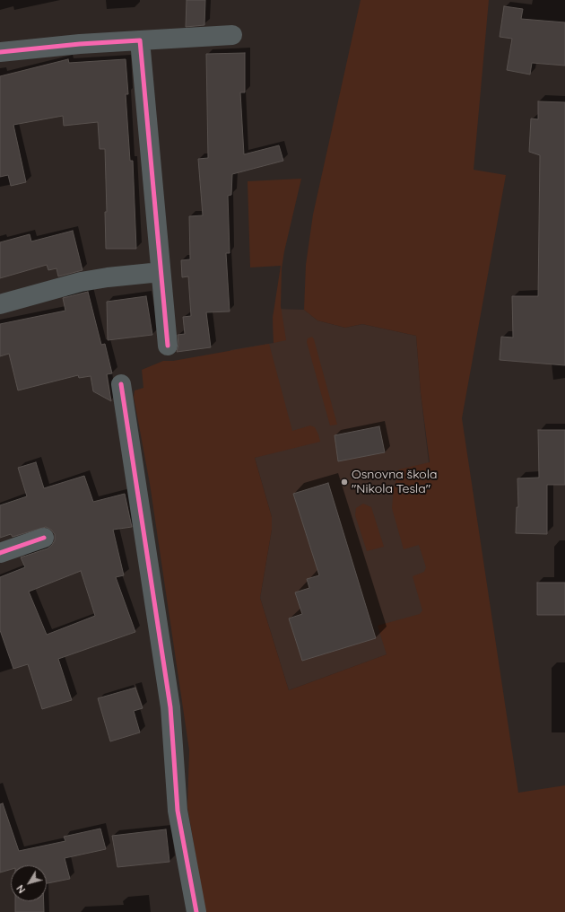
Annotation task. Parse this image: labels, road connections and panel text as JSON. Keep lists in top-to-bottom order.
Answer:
{
  "places": ["Osnovna škola \"Nikola Tesla\""],
  "north": "bottom left"
}
